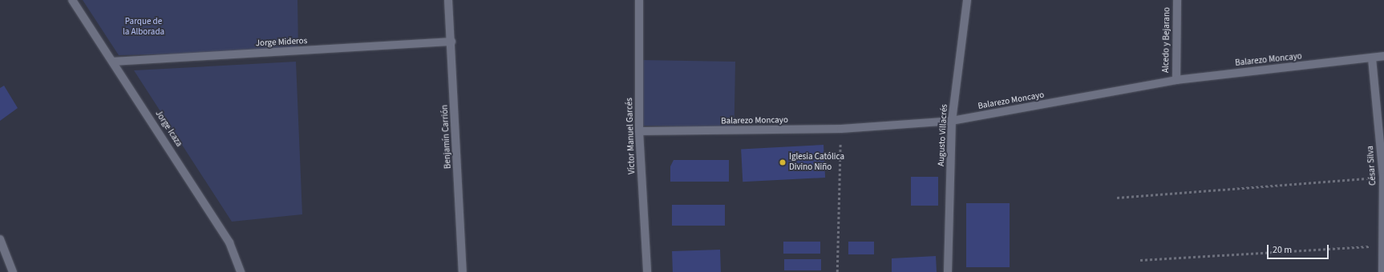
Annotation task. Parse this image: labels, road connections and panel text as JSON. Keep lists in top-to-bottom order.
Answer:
{
  "streets": {
    "street": [
      "Alcedo y Bejarano",
      "Jorge Mideros",
      "Balarezo Moncayo",
      "Jorge Icaza",
      "Augusto Villacrés",
      "Víctor Manuel Garcés",
      "Benjamín Carrión",
      "César Silva"
    ]
  },
  "crossings": [
    ["Alcedo y Bejarano", "Balarezo Moncayo"],
    ["Jorge Mideros", "Jorge Icaza"],
    ["Jorge Mideros", "Benjamín Carrión"],
    ["Balarezo Moncayo", "Augusto Villacrés"],
    ["Balarezo Moncayo", "Víctor Manuel Garcés"],
    ["Balarezo Moncayo", "César Silva"]
  ],
  "parks": ["Parque de la Alborada"],
  "places": ["Iglesia Católica Divino Niño"],
  "scale_bar": "20 m"
}
